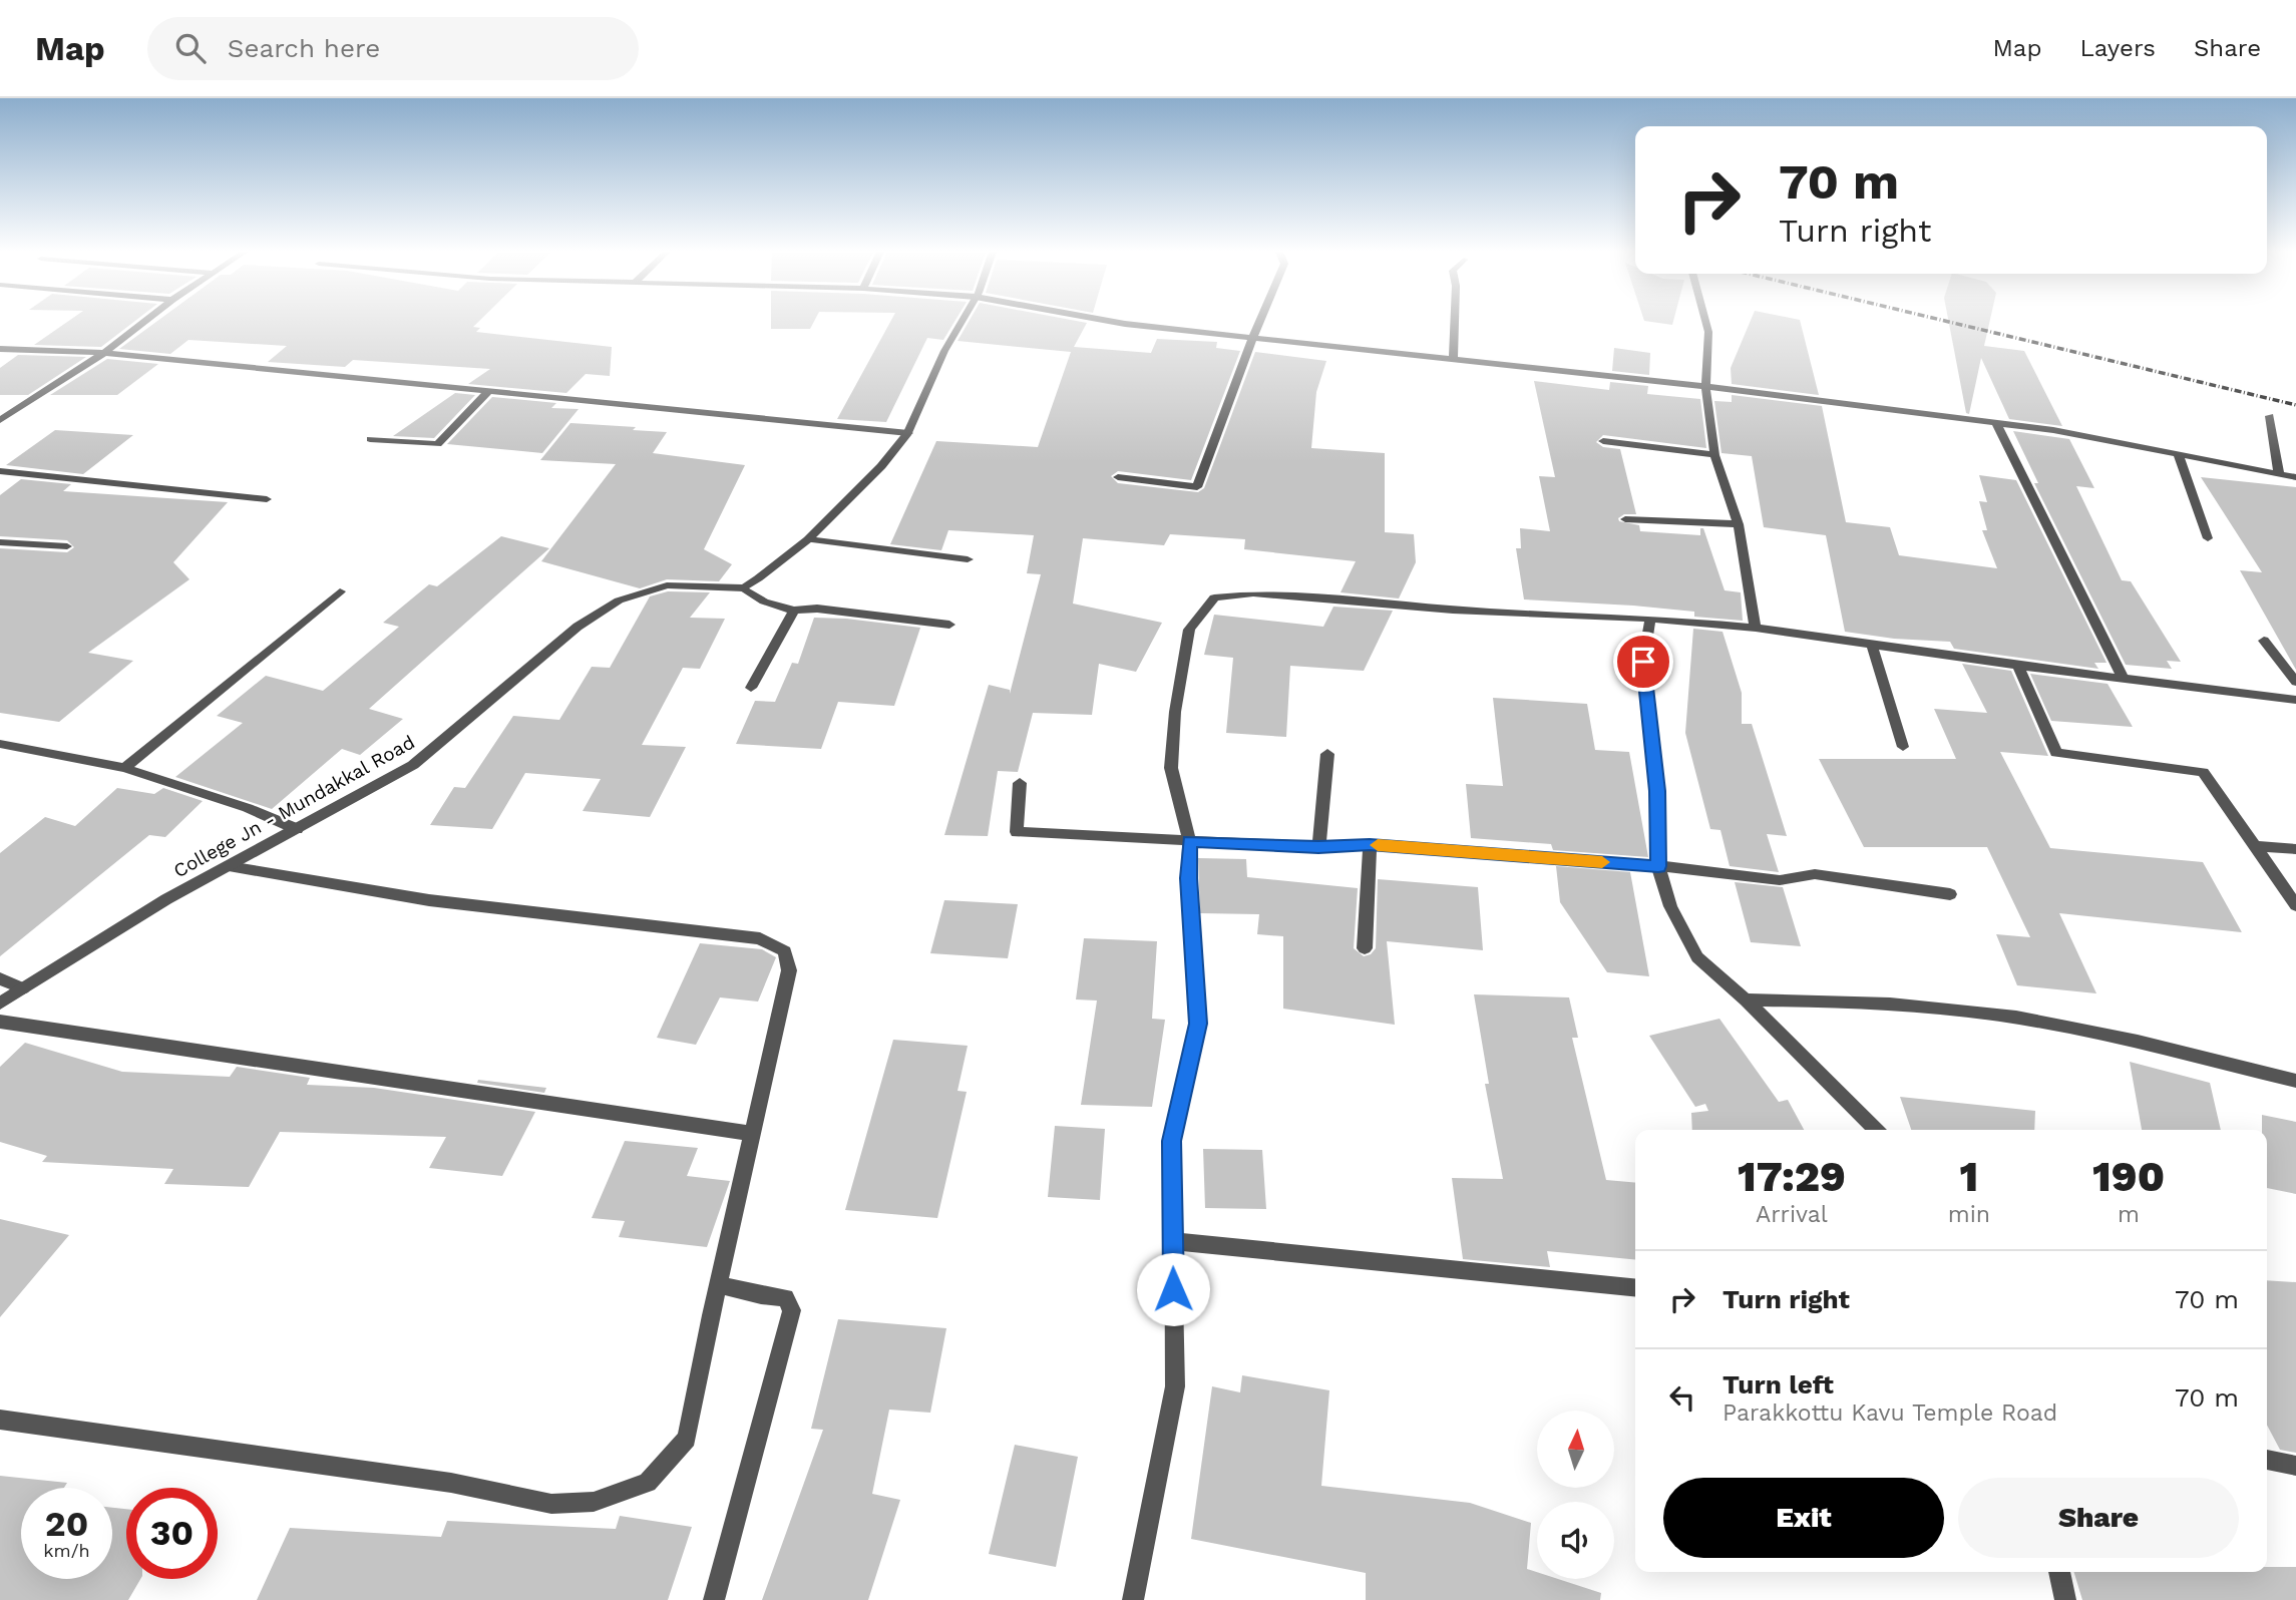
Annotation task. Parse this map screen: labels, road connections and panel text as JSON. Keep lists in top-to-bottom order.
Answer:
{
  "streets": {
    "street": ["College Jn - Mundakkal Road"]
  },
  "north": "top",
  "page": {
    "header": "Map",
    "search": "Search here",
    "nav": ["Map", "Layers", "Share"],
    "turn": ["70 m", "Turn right"],
    "eta": [
      "17:29",
      "Arrival",
      "1",
      "min",
      "190",
      "m"
    ],
    "list": [
      {
        "name": "Turn right",
        "value": "70 m"
      },
      {
        "name": "Turn left",
        "note": "Parakkottu Kavu Temple Road",
        "value": "70 m"
      }
    ],
    "buttons": ["Exit", "Share"],
    "speed": "20 km/h",
    "limit": "30"
  }
}
